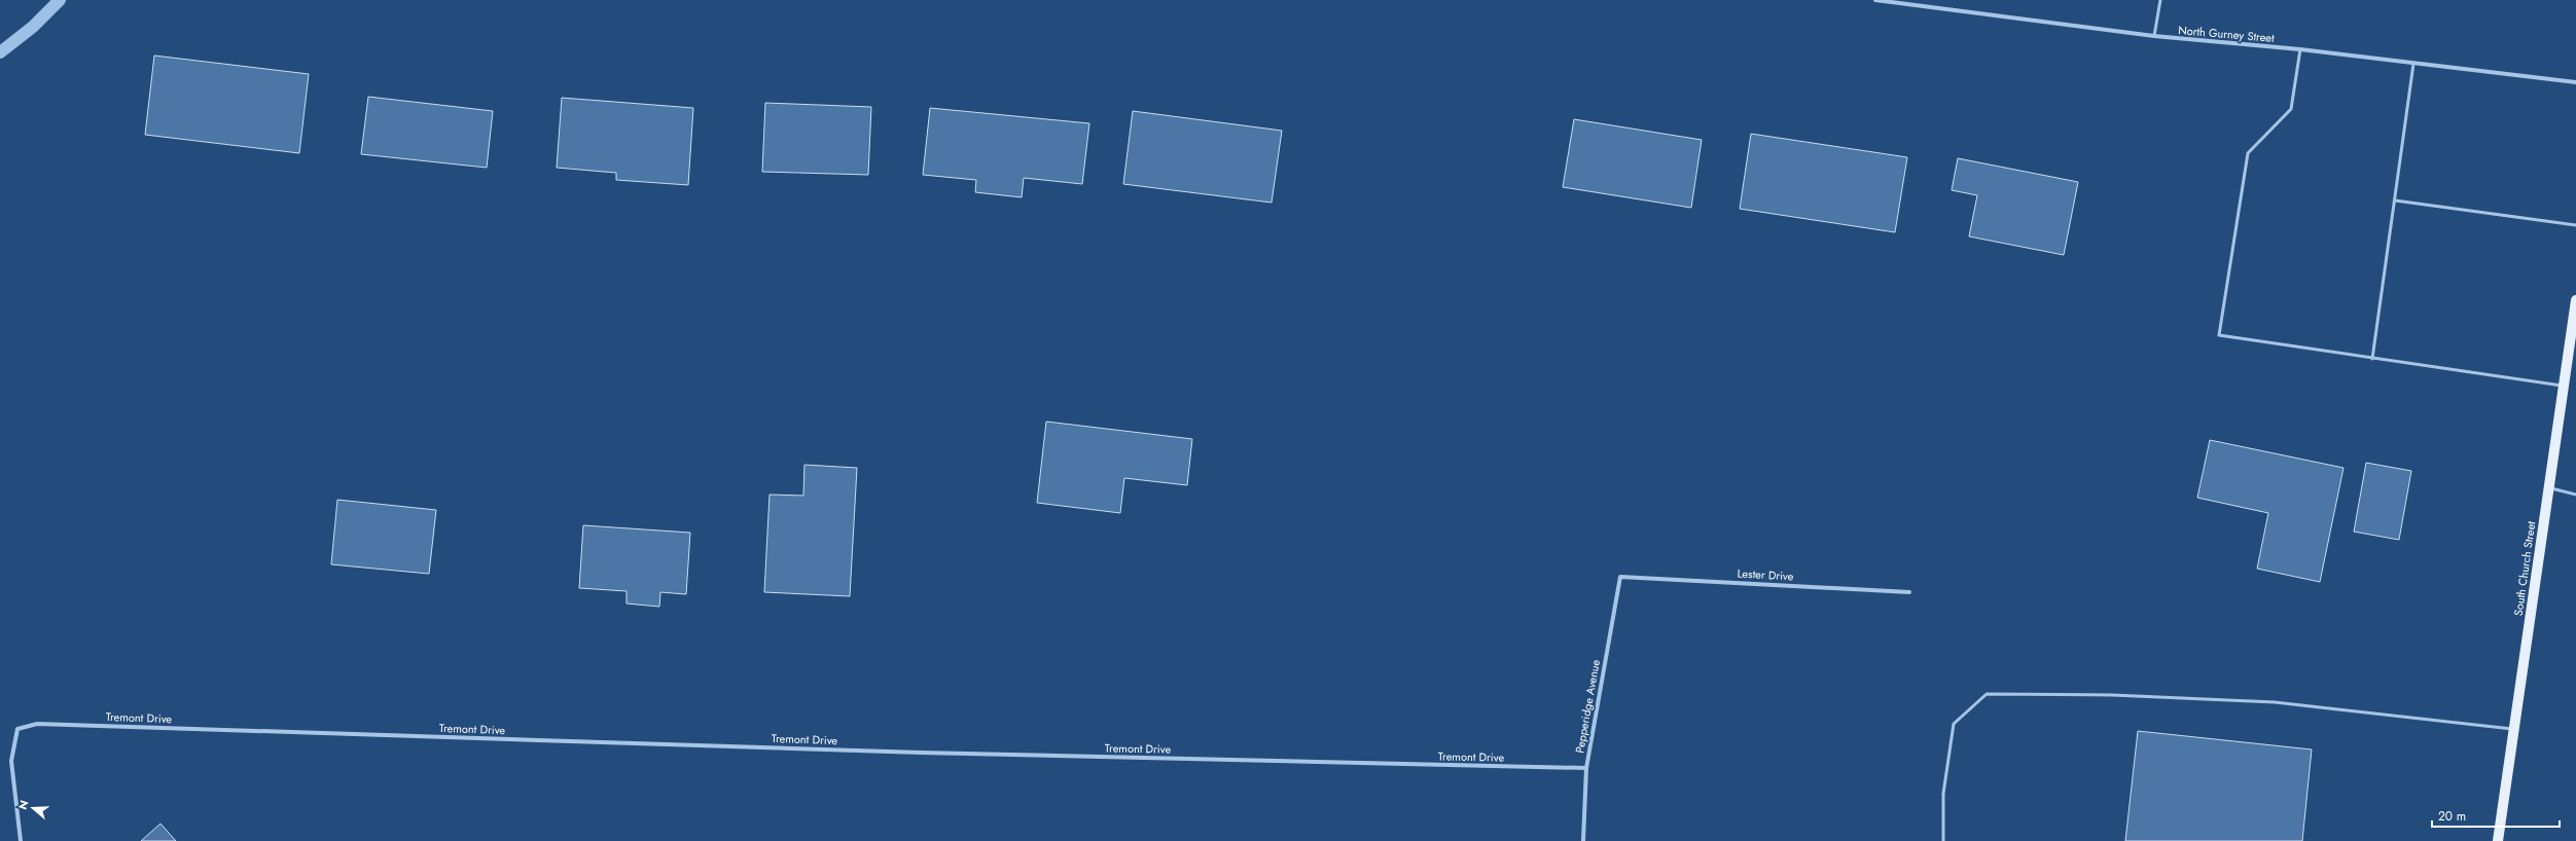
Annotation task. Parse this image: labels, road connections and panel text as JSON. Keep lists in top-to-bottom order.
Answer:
{
  "streets": {
    "main road": ["South Church Street"],
    "street": [
      "North Gurney Street",
      "Lester Drive",
      "Pepperidge Avenue",
      "Tremont Drive"
    ]
  },
  "crossings": [
    ["Lester Drive", "Pepperidge Avenue"],
    ["Pepperidge Avenue", "Tremont Drive"]
  ],
  "scale_bar": "20 m",
  "north": "left"
}
